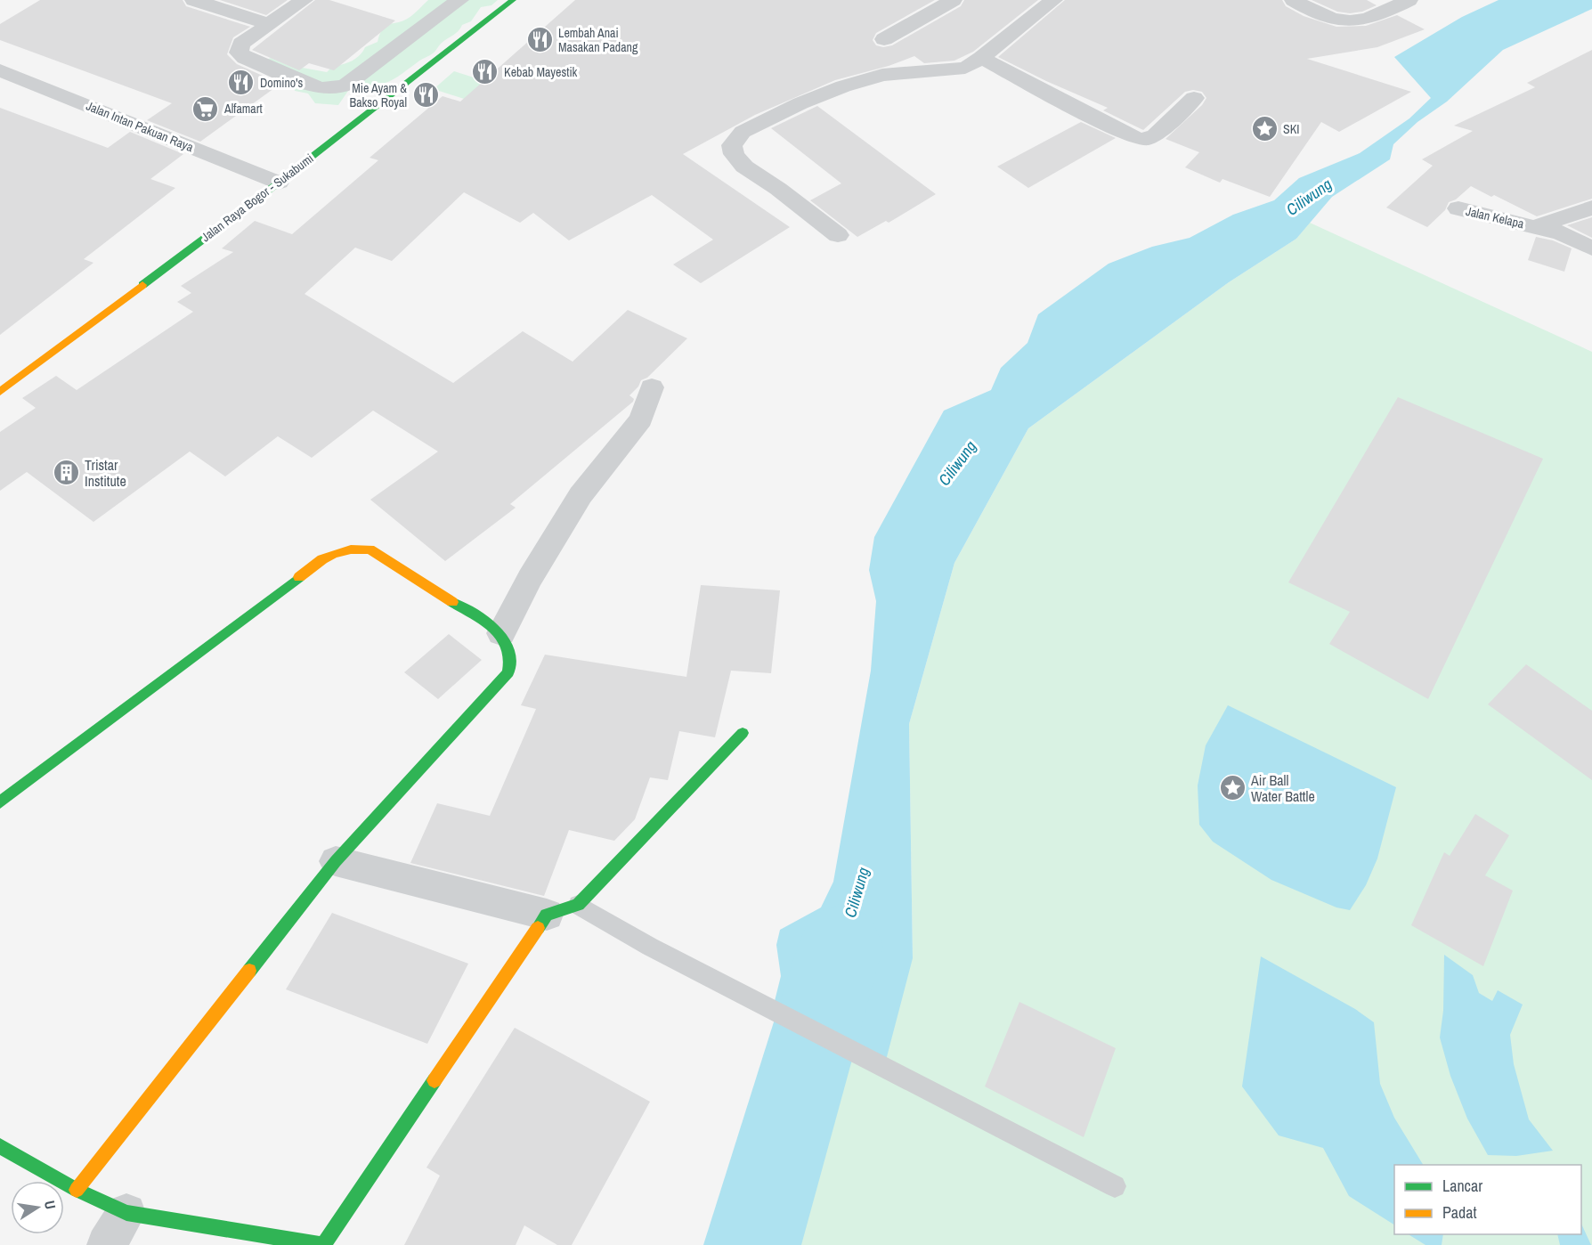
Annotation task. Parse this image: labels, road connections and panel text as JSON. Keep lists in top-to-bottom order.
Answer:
{
  "streets": {
    "main road": ["Jalan Raya Bogor - Sukabumi"],
    "street": ["Jalan Intan Pakuan Raya", "Jalan Kelapa"]
  },
  "crossings": [
    ["Jalan Intan Pakuan Raya", "Jalan Raya Bogor - Sukabumi"]
  ],
  "water": ["Ciliwung"],
  "places": {
    "restaurant": [
      "Lembah Anai Masakan Padang",
      "Kebab Mayestik",
      "Domino's",
      "Mie Ayam & Bakso Royal"
    ],
    "supermarket": ["Alfamart"],
    "place": ["SKI", "Air Ball Water Battle"],
    "building": ["Tristar Institute"]
  },
  "legend": ["Lancar", "Padat"],
  "north": "right"
}
